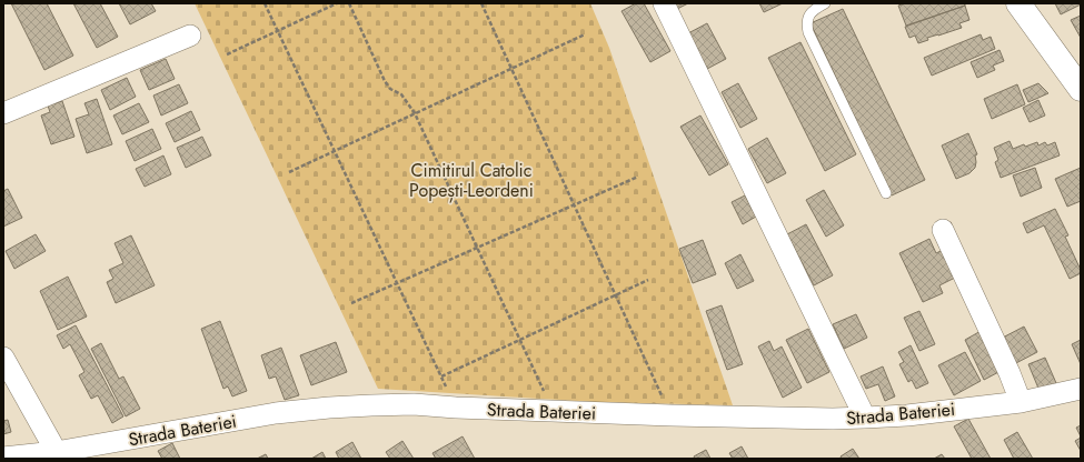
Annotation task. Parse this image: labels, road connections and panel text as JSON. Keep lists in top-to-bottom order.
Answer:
{
  "streets": {
    "street": ["Strada Bateriei"]
  },
  "parks": ["Cimitirul Catolic Popești-Leordeni"]
}
